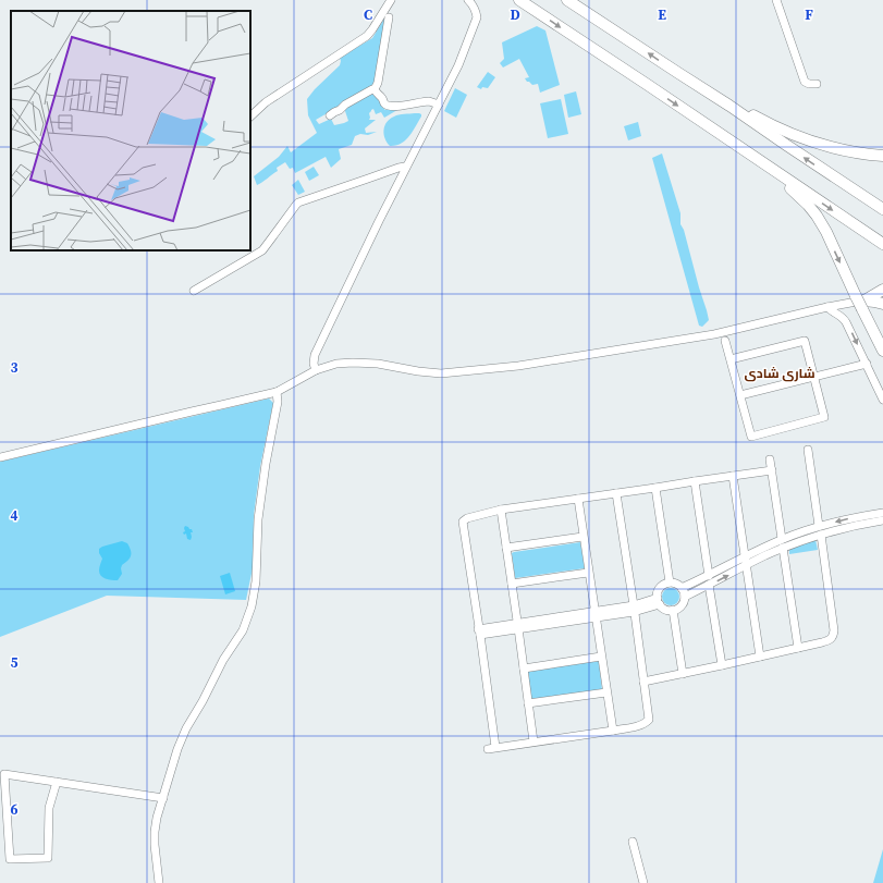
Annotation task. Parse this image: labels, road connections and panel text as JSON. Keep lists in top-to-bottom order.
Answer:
{
  "districts": ["شاری شادی"],
  "grid": {
    "columns": [
      "C",
      "D",
      "E",
      "F"
    ],
    "rows": [
      "3",
      "4",
      "5",
      "6"
    ]
  }
}
